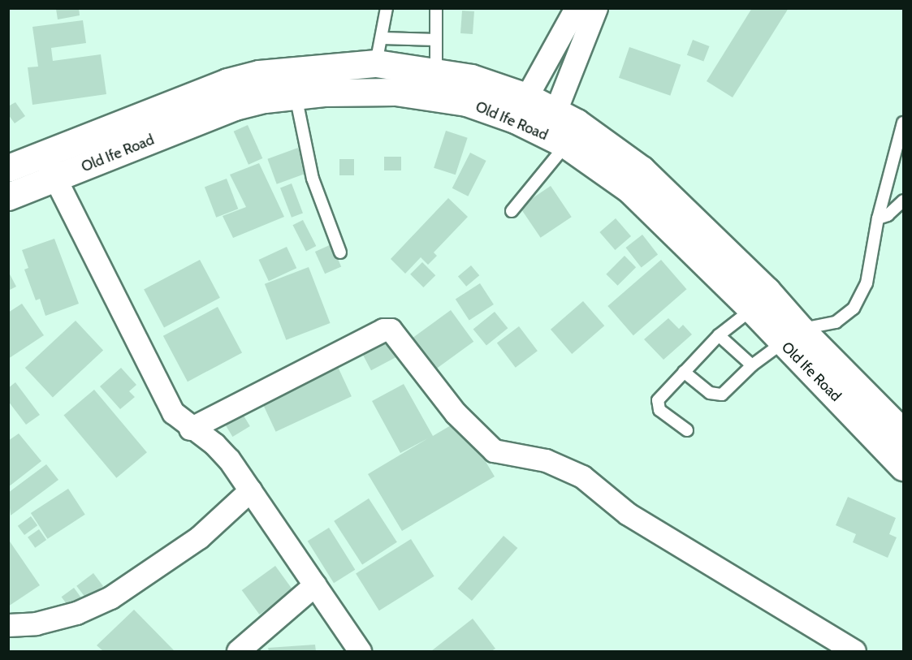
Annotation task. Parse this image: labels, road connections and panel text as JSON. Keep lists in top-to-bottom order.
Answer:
{
  "streets": {
    "main road": ["Old Ife Road"]
  }
}
